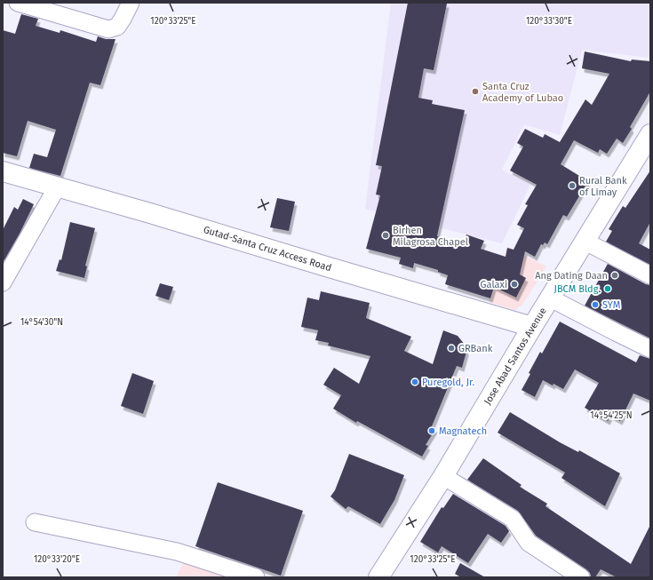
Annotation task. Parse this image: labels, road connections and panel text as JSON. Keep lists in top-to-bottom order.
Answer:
{
  "streets": {
    "main road": ["Gutad-Santa Cruz Access Road", "Jose Abad Santos Avenue"]
  },
  "crossings": [
    ["Gutad-Santa Cruz Access Road", "Jose Abad Santos Avenue"]
  ],
  "places": [
    "Santa Cruz Academy of Lubao",
    "Rural Bank of Limay",
    "Birhen Milagrosa Chapel",
    "Ang Dating Daan",
    "Galaxi",
    "JBCM Bldg.",
    "SYM",
    "GRBank",
    "Puregold, Jr.",
    "Magnatech"
  ],
  "coordinates": [
    "120°33'25\"E",
    "120°33'30\"E",
    "14°54'30\"N",
    "14°54'25\"N",
    "120°33'20\"E"
  ]
}
